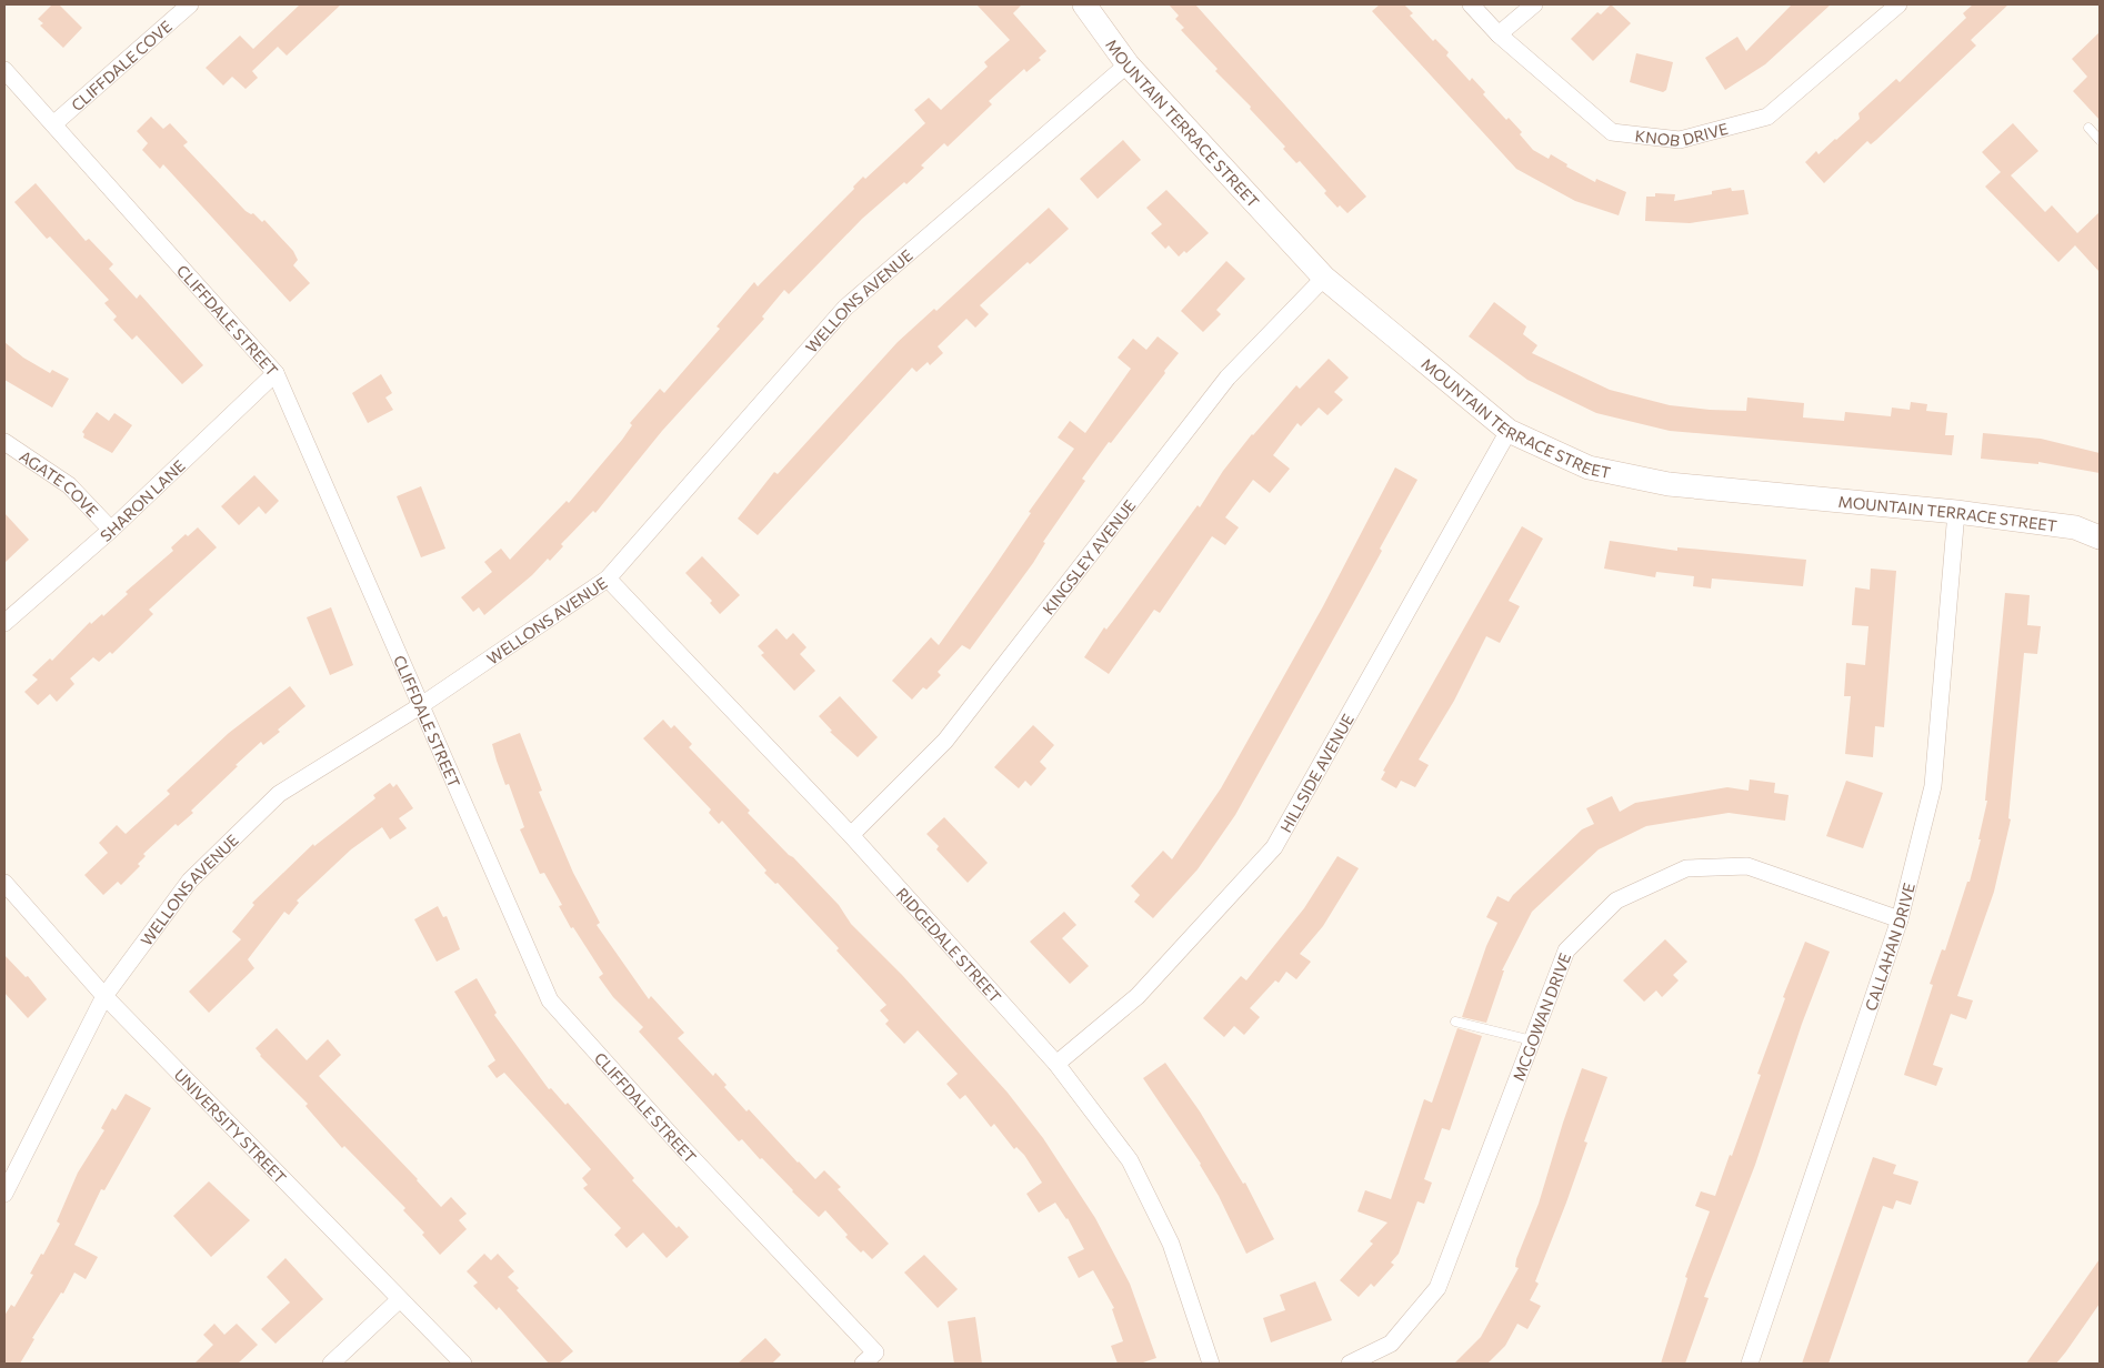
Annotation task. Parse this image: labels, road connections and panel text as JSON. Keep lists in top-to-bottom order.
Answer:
{
  "streets": {
    "street": [
      "CLIFFDALE COVE",
      "MOUNTAIN TERRACE STREET",
      "KNOB DRIVE",
      "WELLONS AVENUE",
      "CLIFFDALE STREET",
      "AGATE COVE",
      "SHARON LANE",
      "KINGSLEY AVENUE",
      "HILLSIDE AVENUE",
      "RIDGEDALE STREET",
      "CALLAHAN DRIVE",
      "MCGOWAN DRIVE",
      "UNIVERSITY STREET"
    ]
  },
  "crossings": [
    ["CLIFFDALE COVE", "CLIFFDALE STREET"],
    ["MOUNTAIN TERRACE STREET", "WELLONS AVENUE"],
    ["MOUNTAIN TERRACE STREET", "KINGSLEY AVENUE"],
    ["MOUNTAIN TERRACE STREET", "HILLSIDE AVENUE"],
    ["MOUNTAIN TERRACE STREET", "CALLAHAN DRIVE"],
    ["WELLONS AVENUE", "CLIFFDALE STREET"],
    ["WELLONS AVENUE", "RIDGEDALE STREET"],
    ["WELLONS AVENUE", "UNIVERSITY STREET"],
    ["CLIFFDALE STREET", "SHARON LANE"],
    ["AGATE COVE", "SHARON LANE"],
    ["KINGSLEY AVENUE", "RIDGEDALE STREET"],
    ["HILLSIDE AVENUE", "RIDGEDALE STREET"],
    ["CALLAHAN DRIVE", "MCGOWAN DRIVE"]
  ]
}
